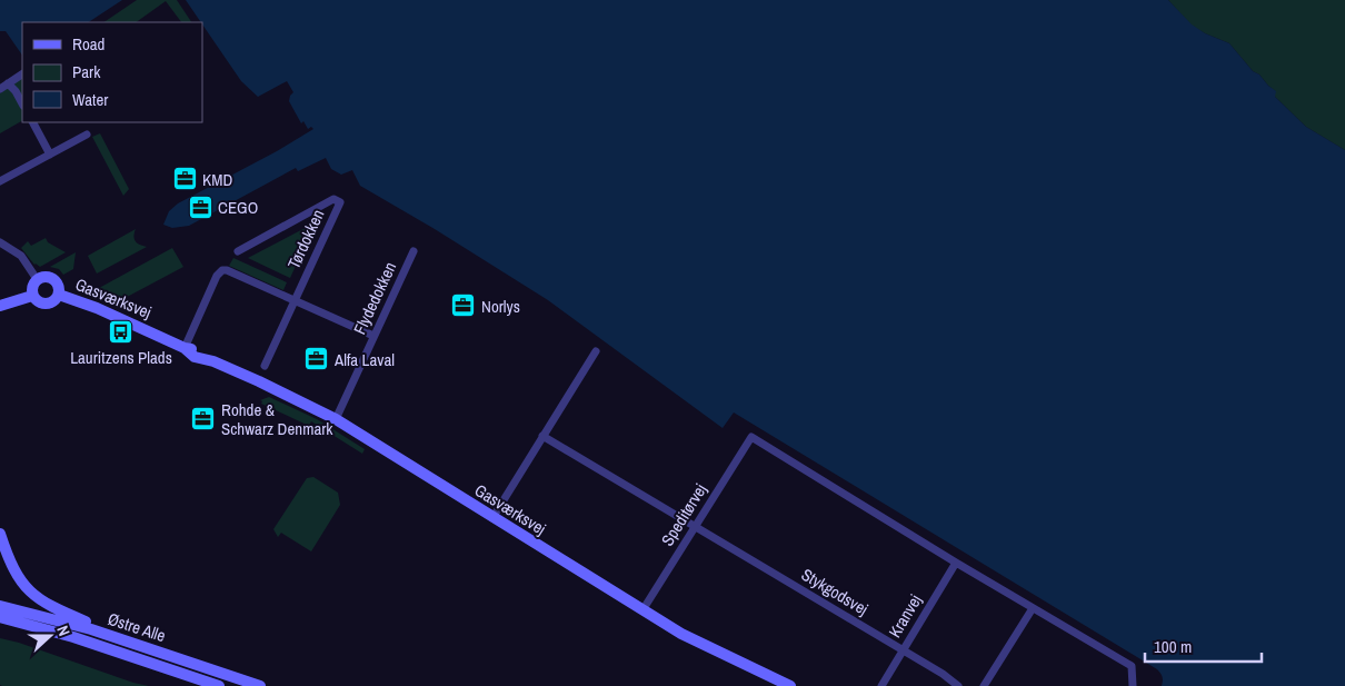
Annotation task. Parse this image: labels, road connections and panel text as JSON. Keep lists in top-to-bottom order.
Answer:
{
  "streets": {
    "street": [
      "Tørdokken",
      "Gasværksvej",
      "Flydedokken",
      "Speditørvej",
      "Stykgodsvej",
      "Kranvej",
      "Østre Alle"
    ]
  },
  "crossings": [
    ["Gasværksvej", "Flydedokken"],
    ["Gasværksvej", "Speditørvej"],
    ["Speditørvej", "Stykgodsvej"],
    ["Speditørvej", "Kranvej"],
    ["Stykgodsvej", "Kranvej"]
  ],
  "places": {
    "office": [
      "KMD",
      "CEGO",
      "Norlys",
      "Alfa Laval",
      "Rohde & Schwarz Denmark"
    ],
    "bus stop": ["Lauritzens Plads"]
  },
  "legend": ["Road", "Park", "Water"],
  "scale_bar": "100 m",
  "north": "right"
}
